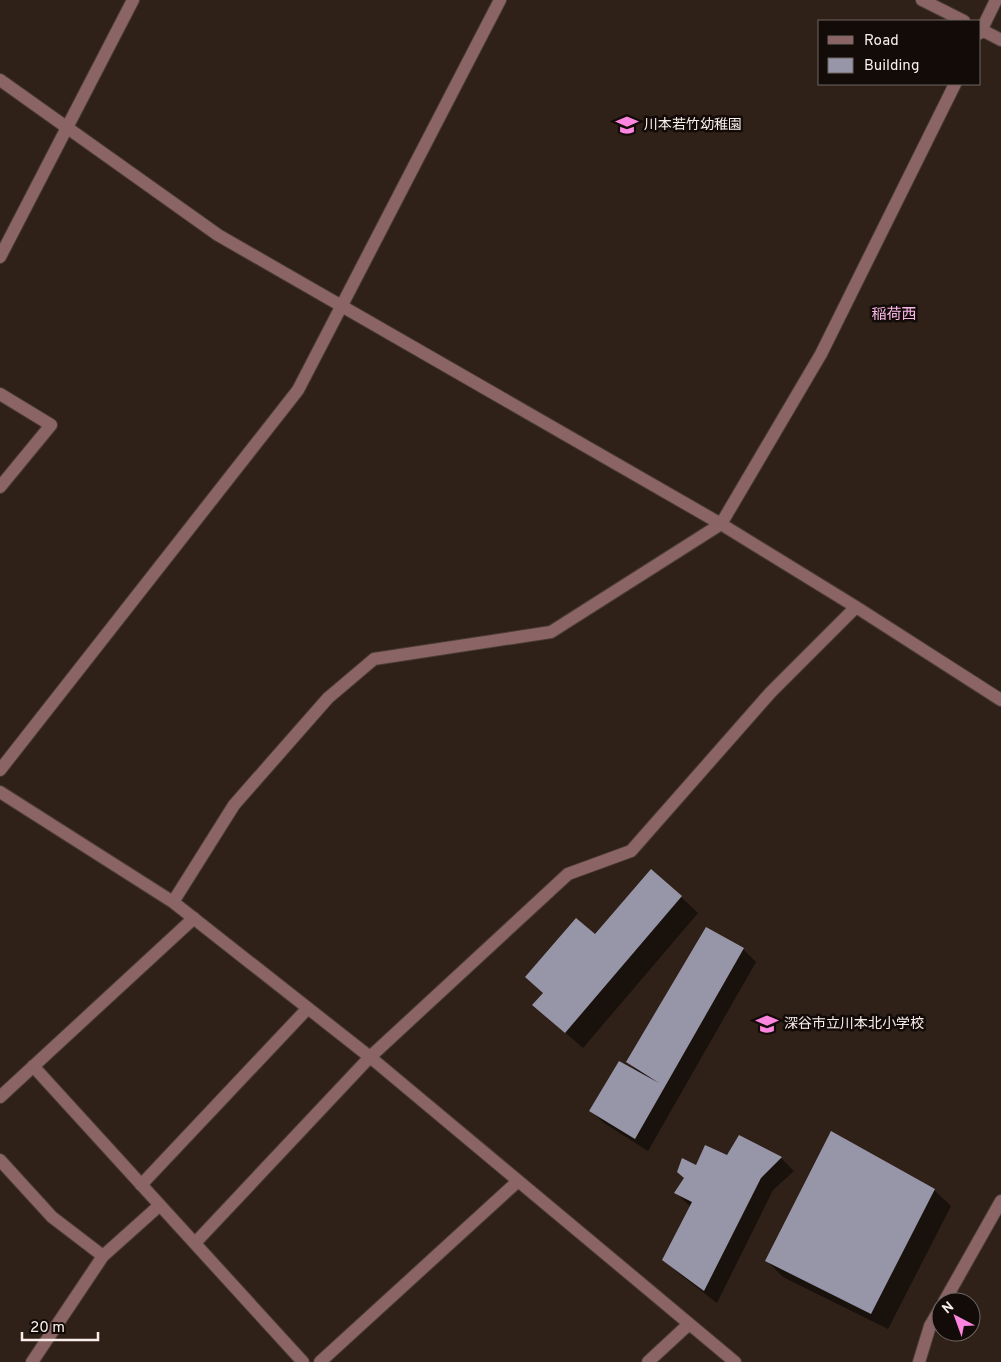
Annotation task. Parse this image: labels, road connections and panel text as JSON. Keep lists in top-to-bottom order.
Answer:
{
  "districts": ["稲荷西"],
  "places": {
    "school or university": ["川本若竹幼稚園", "深谷市立川本北小学校"]
  },
  "legend": ["Road", "Building"],
  "scale_bar": "20 m",
  "north": "top left"
}
